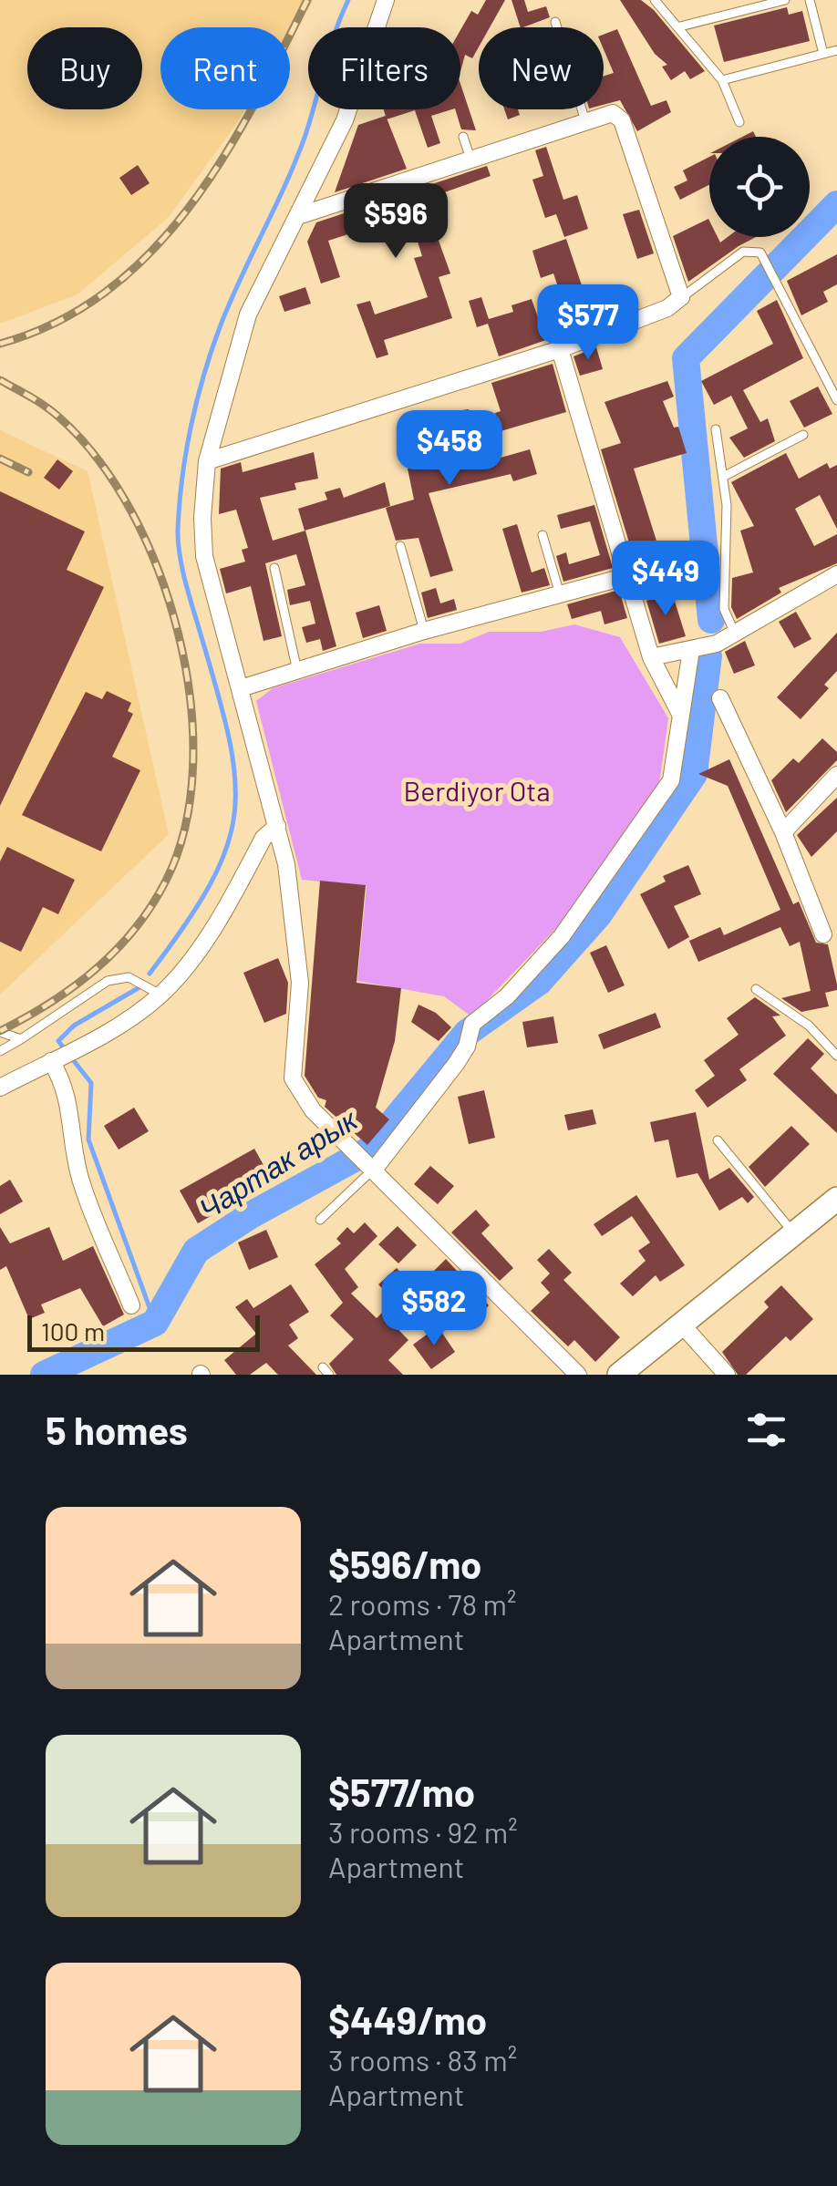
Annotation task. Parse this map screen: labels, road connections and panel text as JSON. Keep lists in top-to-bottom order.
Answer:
{
  "water": ["Чартак арык"],
  "parks": ["Berdiyor Ota"],
  "scale_bar": "100 m",
  "page": {
    "chip": [
      "Buy",
      "Rent",
      "Filters",
      "New"
    ],
    "price": [
      "$596",
      "$577",
      "$458",
      "$449",
      "$582"
    ],
    "scale": "100 m",
    "heading": "5 homes",
    "list": [
      {
        "name": "$596/mo",
        "note": "2 rooms · 78 m² · Apartment"
      },
      {
        "name": "$577/mo",
        "note": "3 rooms · 92 m² · Apartment"
      },
      {
        "name": "$449/mo",
        "note": "3 rooms · 83 m² · Apartment"
      }
    ]
  }
}
